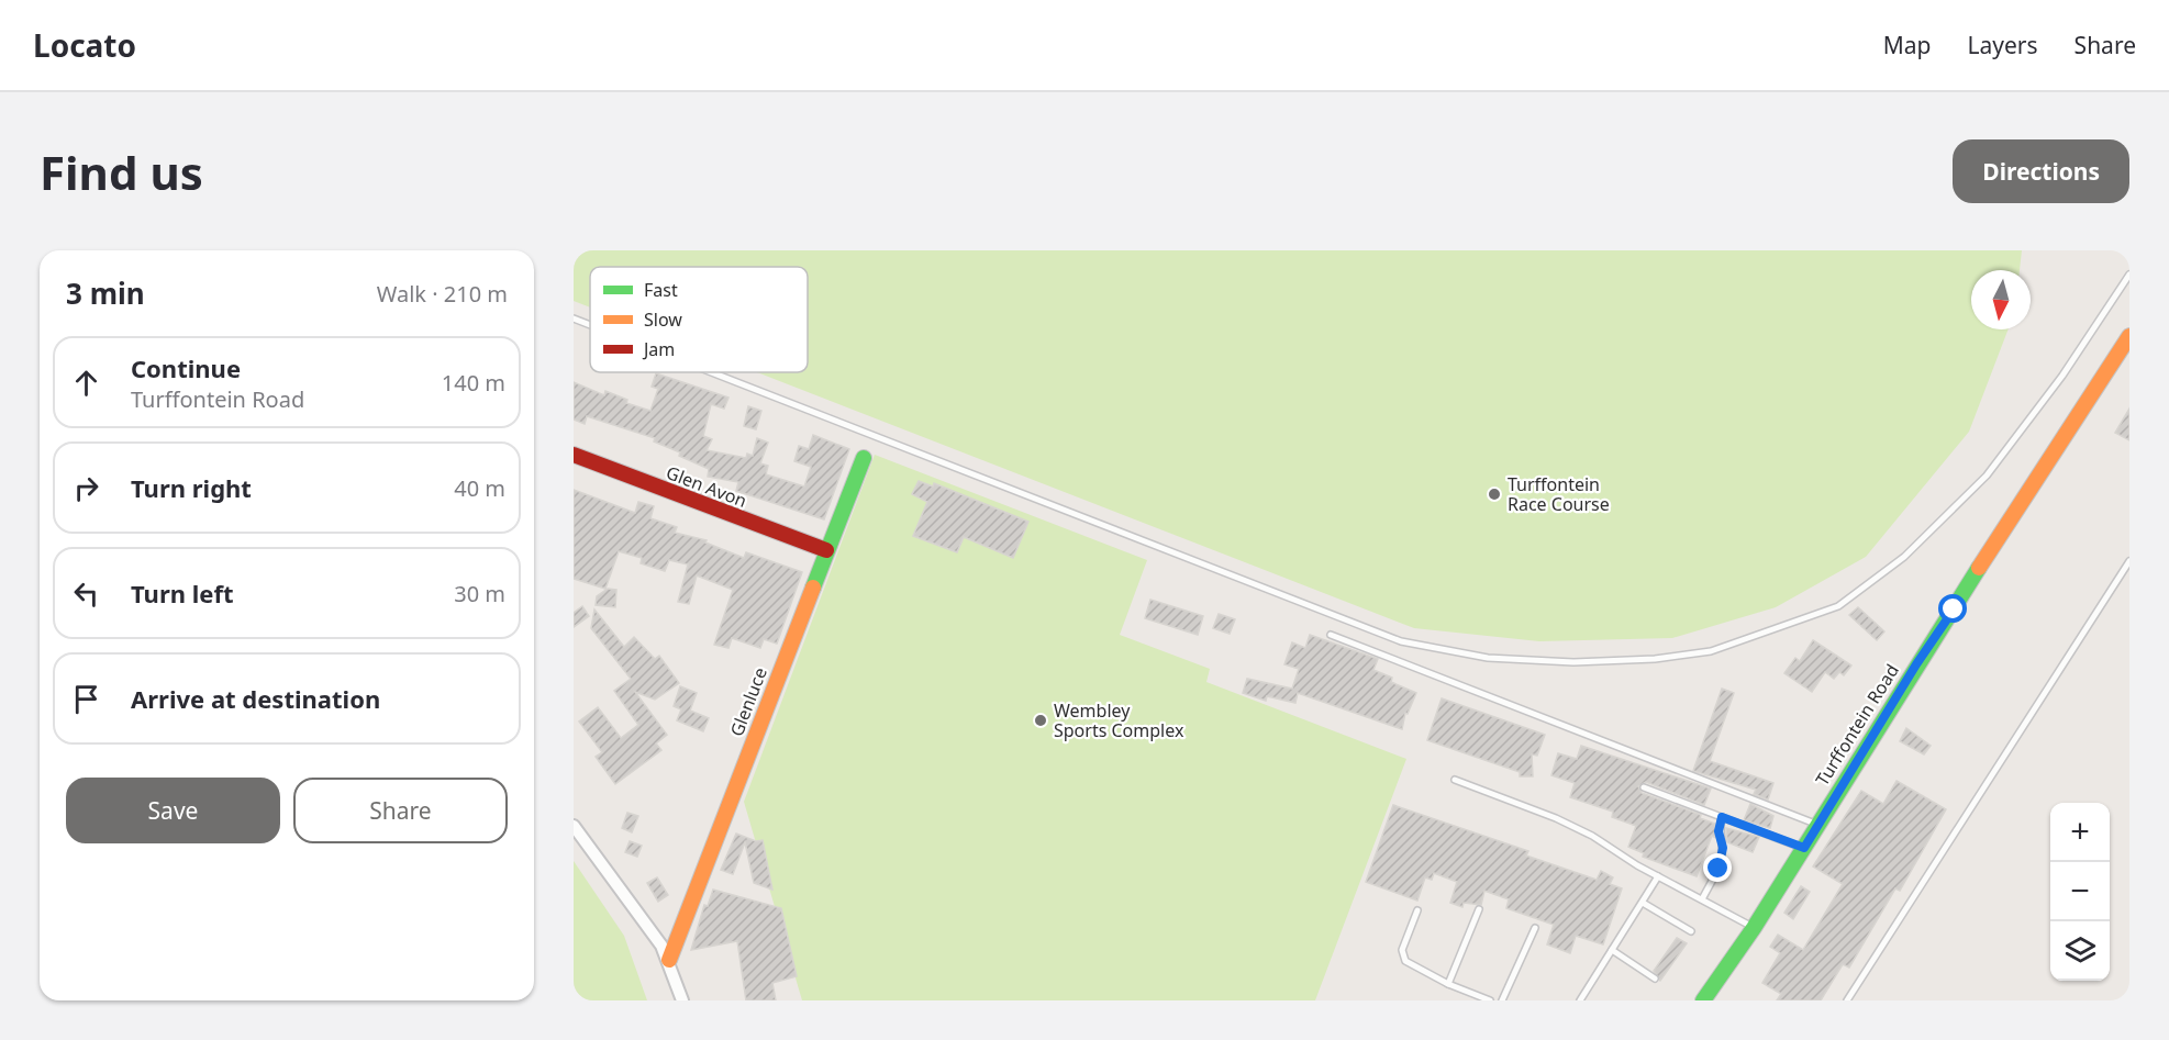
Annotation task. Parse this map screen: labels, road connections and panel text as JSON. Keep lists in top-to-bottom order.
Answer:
{
  "streets": {
    "street": ["Glen Avon", "Glenluce", "Turffontein Road"]
  },
  "crossings": [
    ["Glen Avon", "Glenluce"]
  ],
  "places": ["Turffontein Race Course", "Wembley Sports Complex"],
  "legend": ["Fast", "Slow", "Jam"],
  "north": "bottom",
  "page": {
    "header": "Locato",
    "nav": ["Map", "Layers", "Share"],
    "buttons": [
      "Directions",
      ["Save", "Share"]
    ],
    "title": "Find us",
    "heading": ["3 min", "Walk · 210 m"],
    "list": [
      ["Continue", "Turffontein Road", "140 m"],
      ["Turn right", "40 m"],
      ["Turn left", "30 m"],
      "Arrive at destination"
    ],
    "map_buttons": ["+", "−"]
  }
}
